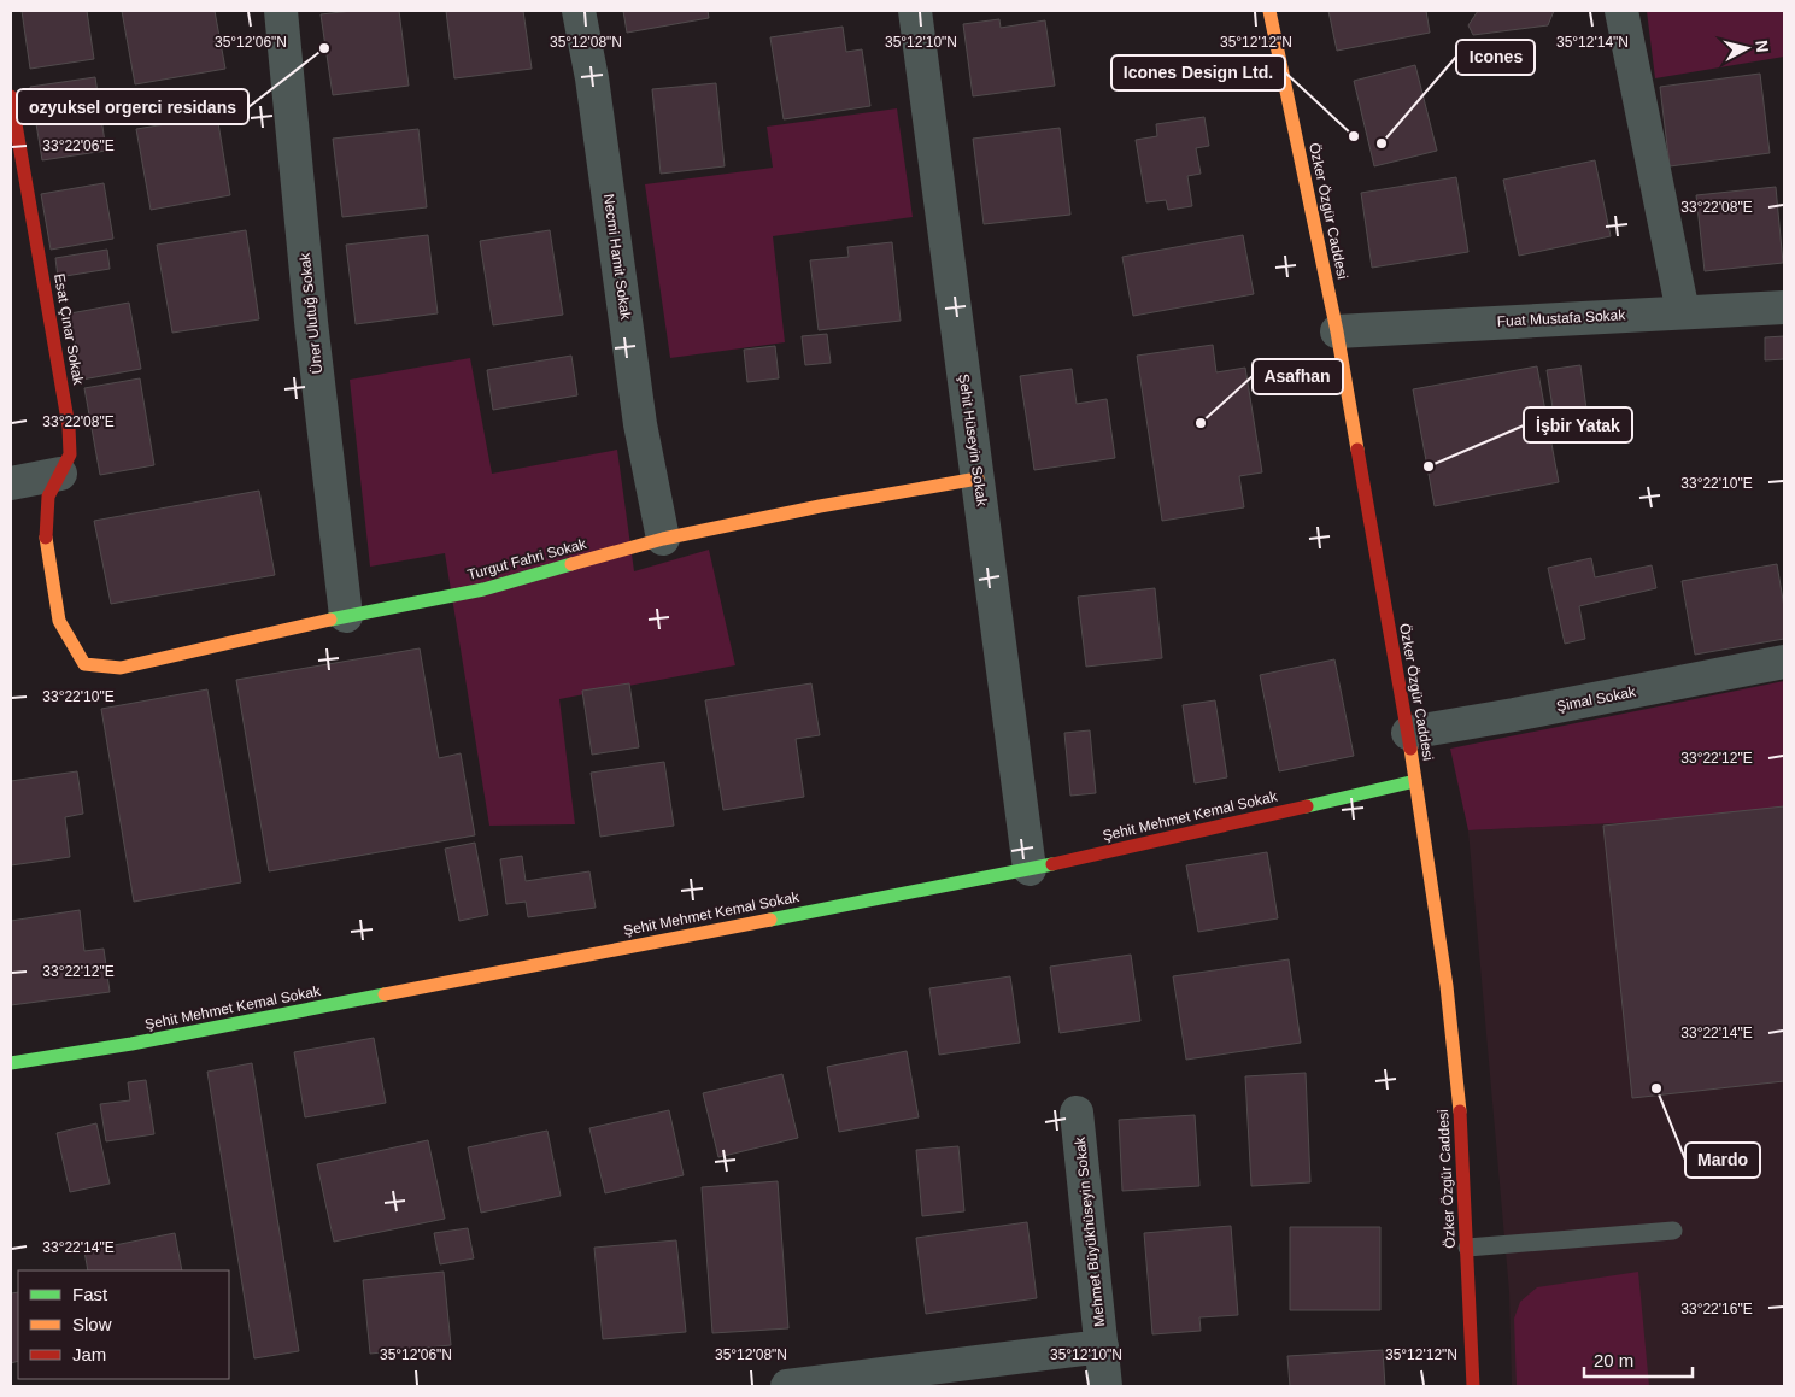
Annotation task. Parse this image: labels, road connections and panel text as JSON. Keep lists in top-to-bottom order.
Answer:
{
  "streets": {
    "street": [
      "Özker Özgür Caddesi",
      "Necmi Hamit Sokak",
      "Üner Ulutuğ Sokak",
      "Fuat Mustafa Sokak",
      "Esat Çınar Sokak",
      "Şehit Hüseyin Sokak",
      "Turgut Fahri Sokak",
      "Şimal Sokak",
      "Şehit Mehmet Kemal Sokak",
      "Mehmet Büyükhüseyin Sokak"
    ]
  },
  "crossings": [
    ["Özker Özgür Caddesi", "Fuat Mustafa Sokak"],
    ["Özker Özgür Caddesi", "Şimal Sokak"],
    ["Özker Özgür Caddesi", "Şehit Mehmet Kemal Sokak"],
    ["Necmi Hamit Sokak", "Turgut Fahri Sokak"],
    ["Üner Ulutuğ Sokak", "Turgut Fahri Sokak"],
    ["Esat Çınar Sokak", "Turgut Fahri Sokak"],
    ["Şehit Hüseyin Sokak", "Turgut Fahri Sokak"],
    ["Şehit Hüseyin Sokak", "Şehit Mehmet Kemal Sokak"]
  ],
  "places": [
    "ozyuksel orgerci residans",
    "Icones Design Ltd.",
    "Icones",
    "Asafhan",
    "İşbir Yatak",
    "Mardo"
  ],
  "legend": ["Fast", "Slow", "Jam"],
  "scale_bar": "20 m",
  "north": "right",
  "coordinates": [
    "35°12'06\"N",
    "35°12'08\"N",
    "35°12'10\"N",
    "35°12'12\"N",
    "35°12'14\"N",
    "33°22'06\"E",
    "33°22'08\"E",
    "33°22'10\"E",
    "33°22'12\"E",
    "33°22'14\"E",
    "33°22'16\"E"
  ]
}
